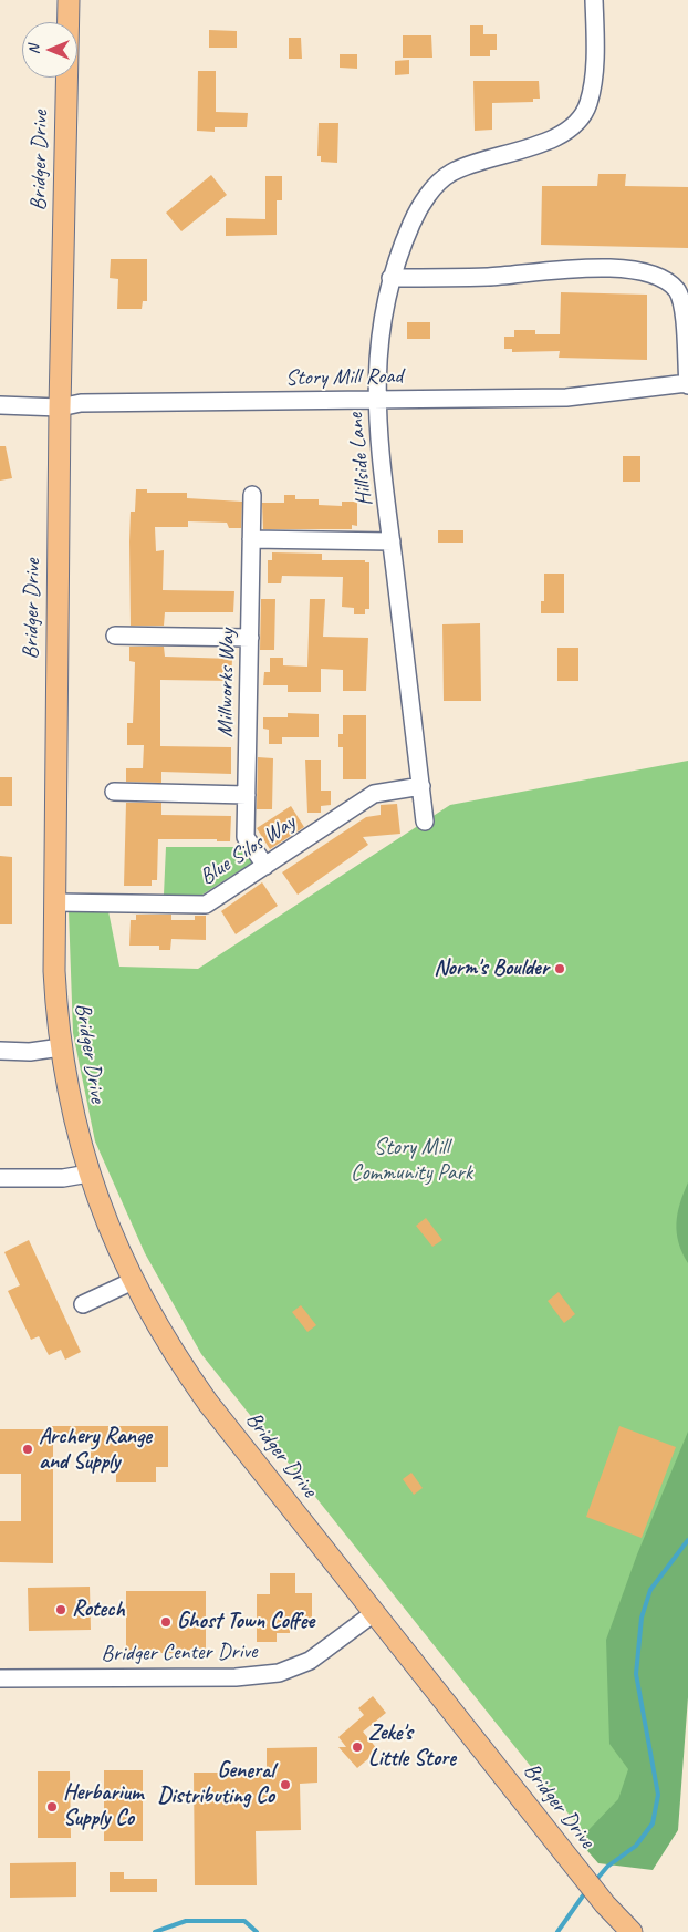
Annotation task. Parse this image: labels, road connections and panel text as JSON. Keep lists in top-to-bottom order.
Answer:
{
  "streets": {
    "main road": ["Bridger Drive"],
    "street": [
      "Story Mill Road",
      "Hillside Lane",
      "Millworks Way",
      "Blue Silos Way",
      "Bridger Center Drive"
    ]
  },
  "crossings": [
    ["Bridger Drive", "Story Mill Road"],
    ["Bridger Drive", "Blue Silos Way"],
    ["Bridger Drive", "Bridger Center Drive"],
    ["Story Mill Road", "Hillside Lane"],
    ["Hillside Lane", "Blue Silos Way"],
    ["Millworks Way", "Blue Silos Way"]
  ],
  "parks": ["Story Mill Community Park"],
  "places": [
    "Norm's Boulder",
    "Archery Range and Supply",
    "Rotech",
    "Ghost Town Coffee",
    "Zeke's Little Store",
    "General Distributing Co",
    "Herbarium Supply Co"
  ],
  "north": "left"
}
